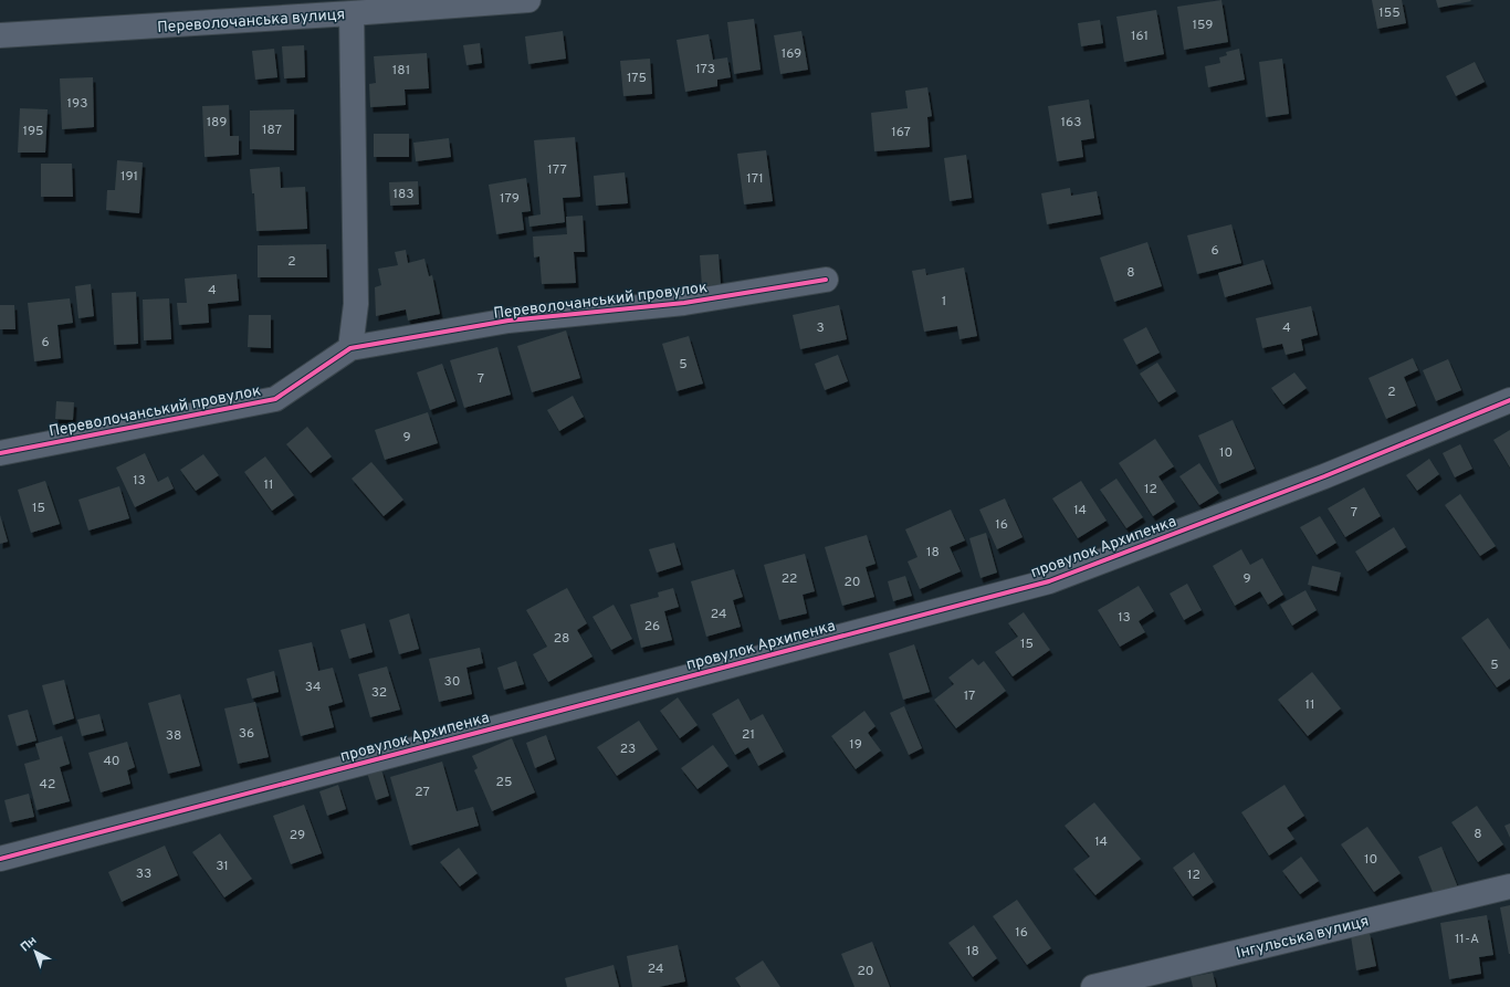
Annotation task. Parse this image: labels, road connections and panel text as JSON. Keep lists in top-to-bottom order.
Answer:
{
  "streets": {
    "street": [
      "Переволочанська вулиця",
      "Переволочанський провулок",
      "провулок Архипенка",
      "Інгульська вулиця"
    ]
  },
  "house_numbers": [
    "155",
    "159",
    "161",
    "169",
    "173",
    "181",
    "175",
    "193",
    "189",
    "163",
    "187",
    "195",
    "167",
    "177",
    "191",
    "171",
    "183",
    "179",
    "6",
    "2",
    "8",
    "4",
    "1",
    "3",
    "4",
    "6",
    "5",
    "7",
    "2",
    "9",
    "10",
    "13",
    "11",
    "12",
    "15",
    "14",
    "7",
    "16",
    "18",
    "22",
    "9",
    "20",
    "24",
    "13",
    "26",
    "28",
    "15",
    "5",
    "30",
    "34",
    "32",
    "17",
    "11",
    "36",
    "21",
    "38",
    "19",
    "23",
    "40",
    "25",
    "42",
    "27",
    "8",
    "29",
    "14",
    "10",
    "31",
    "33",
    "12",
    "16",
    "11-А",
    "18",
    "24",
    "20"
  ],
  "north": "top left"
}
